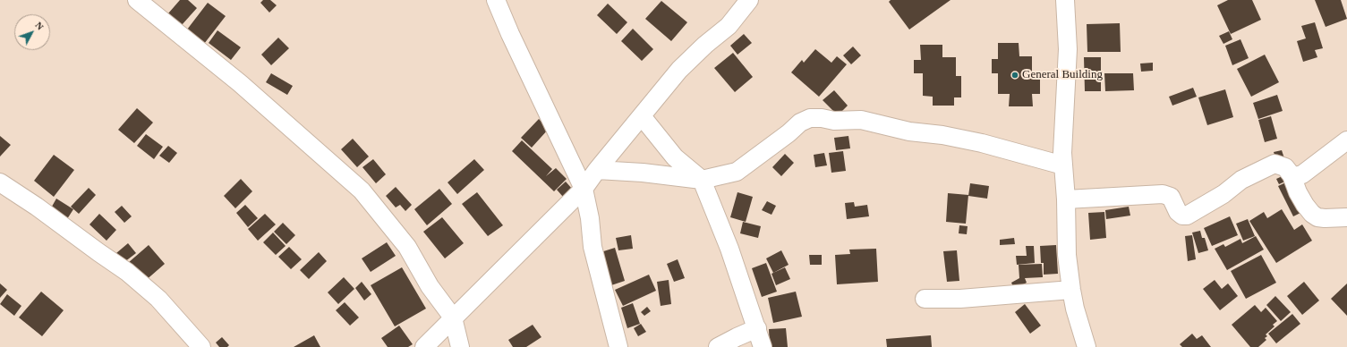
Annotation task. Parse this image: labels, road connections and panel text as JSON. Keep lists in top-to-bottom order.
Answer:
{
  "places": ["General Building"],
  "north": "top right"
}
